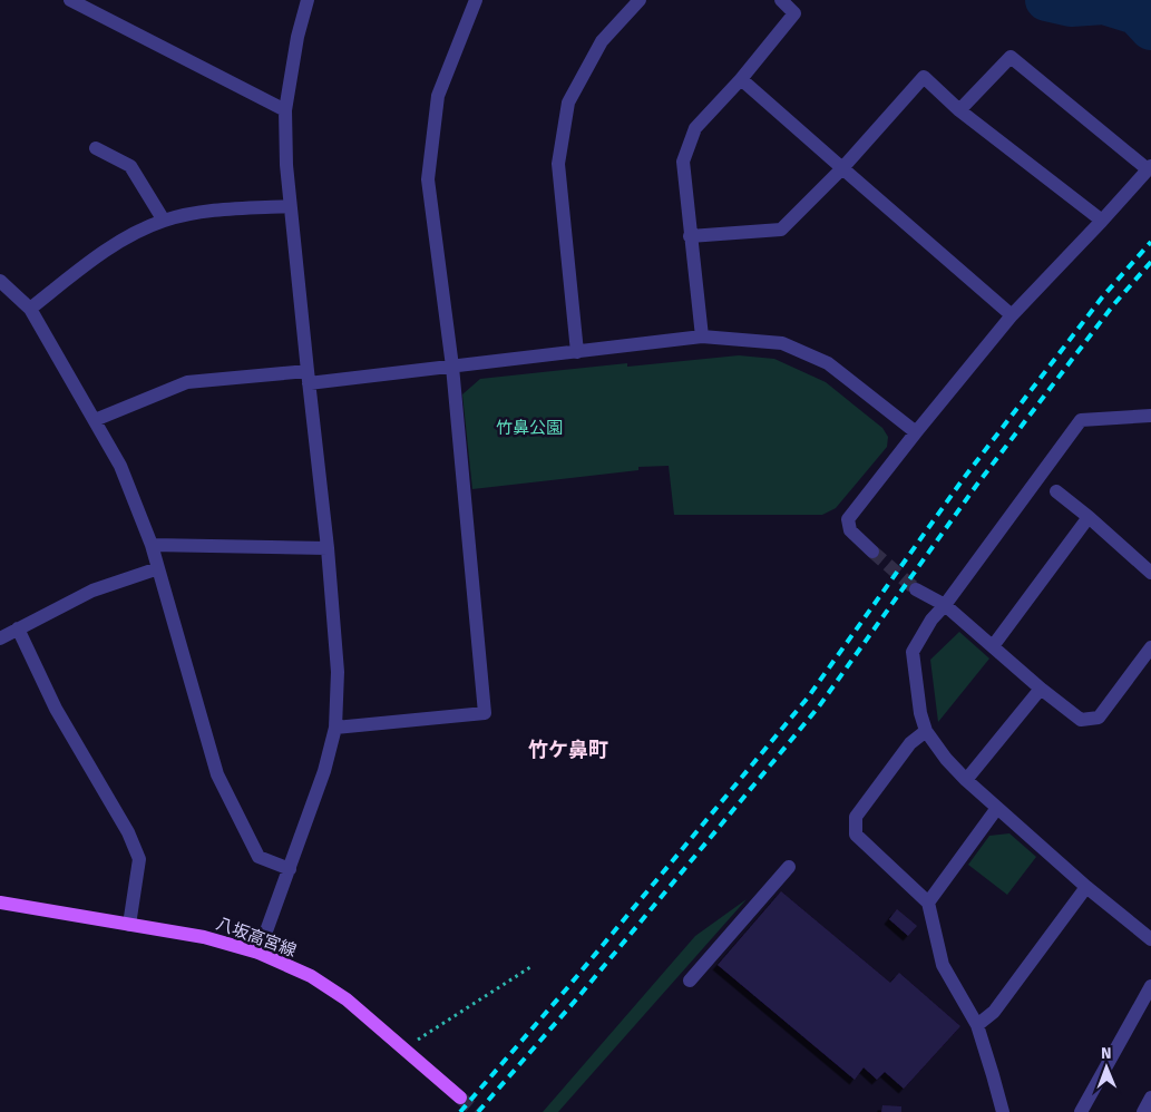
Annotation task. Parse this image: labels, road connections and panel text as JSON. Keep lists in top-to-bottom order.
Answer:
{
  "streets": {
    "main road": ["八坂高宮線"]
  },
  "districts": ["竹ケ鼻町"],
  "parks": ["竹鼻公園"],
  "north": "top"
}
